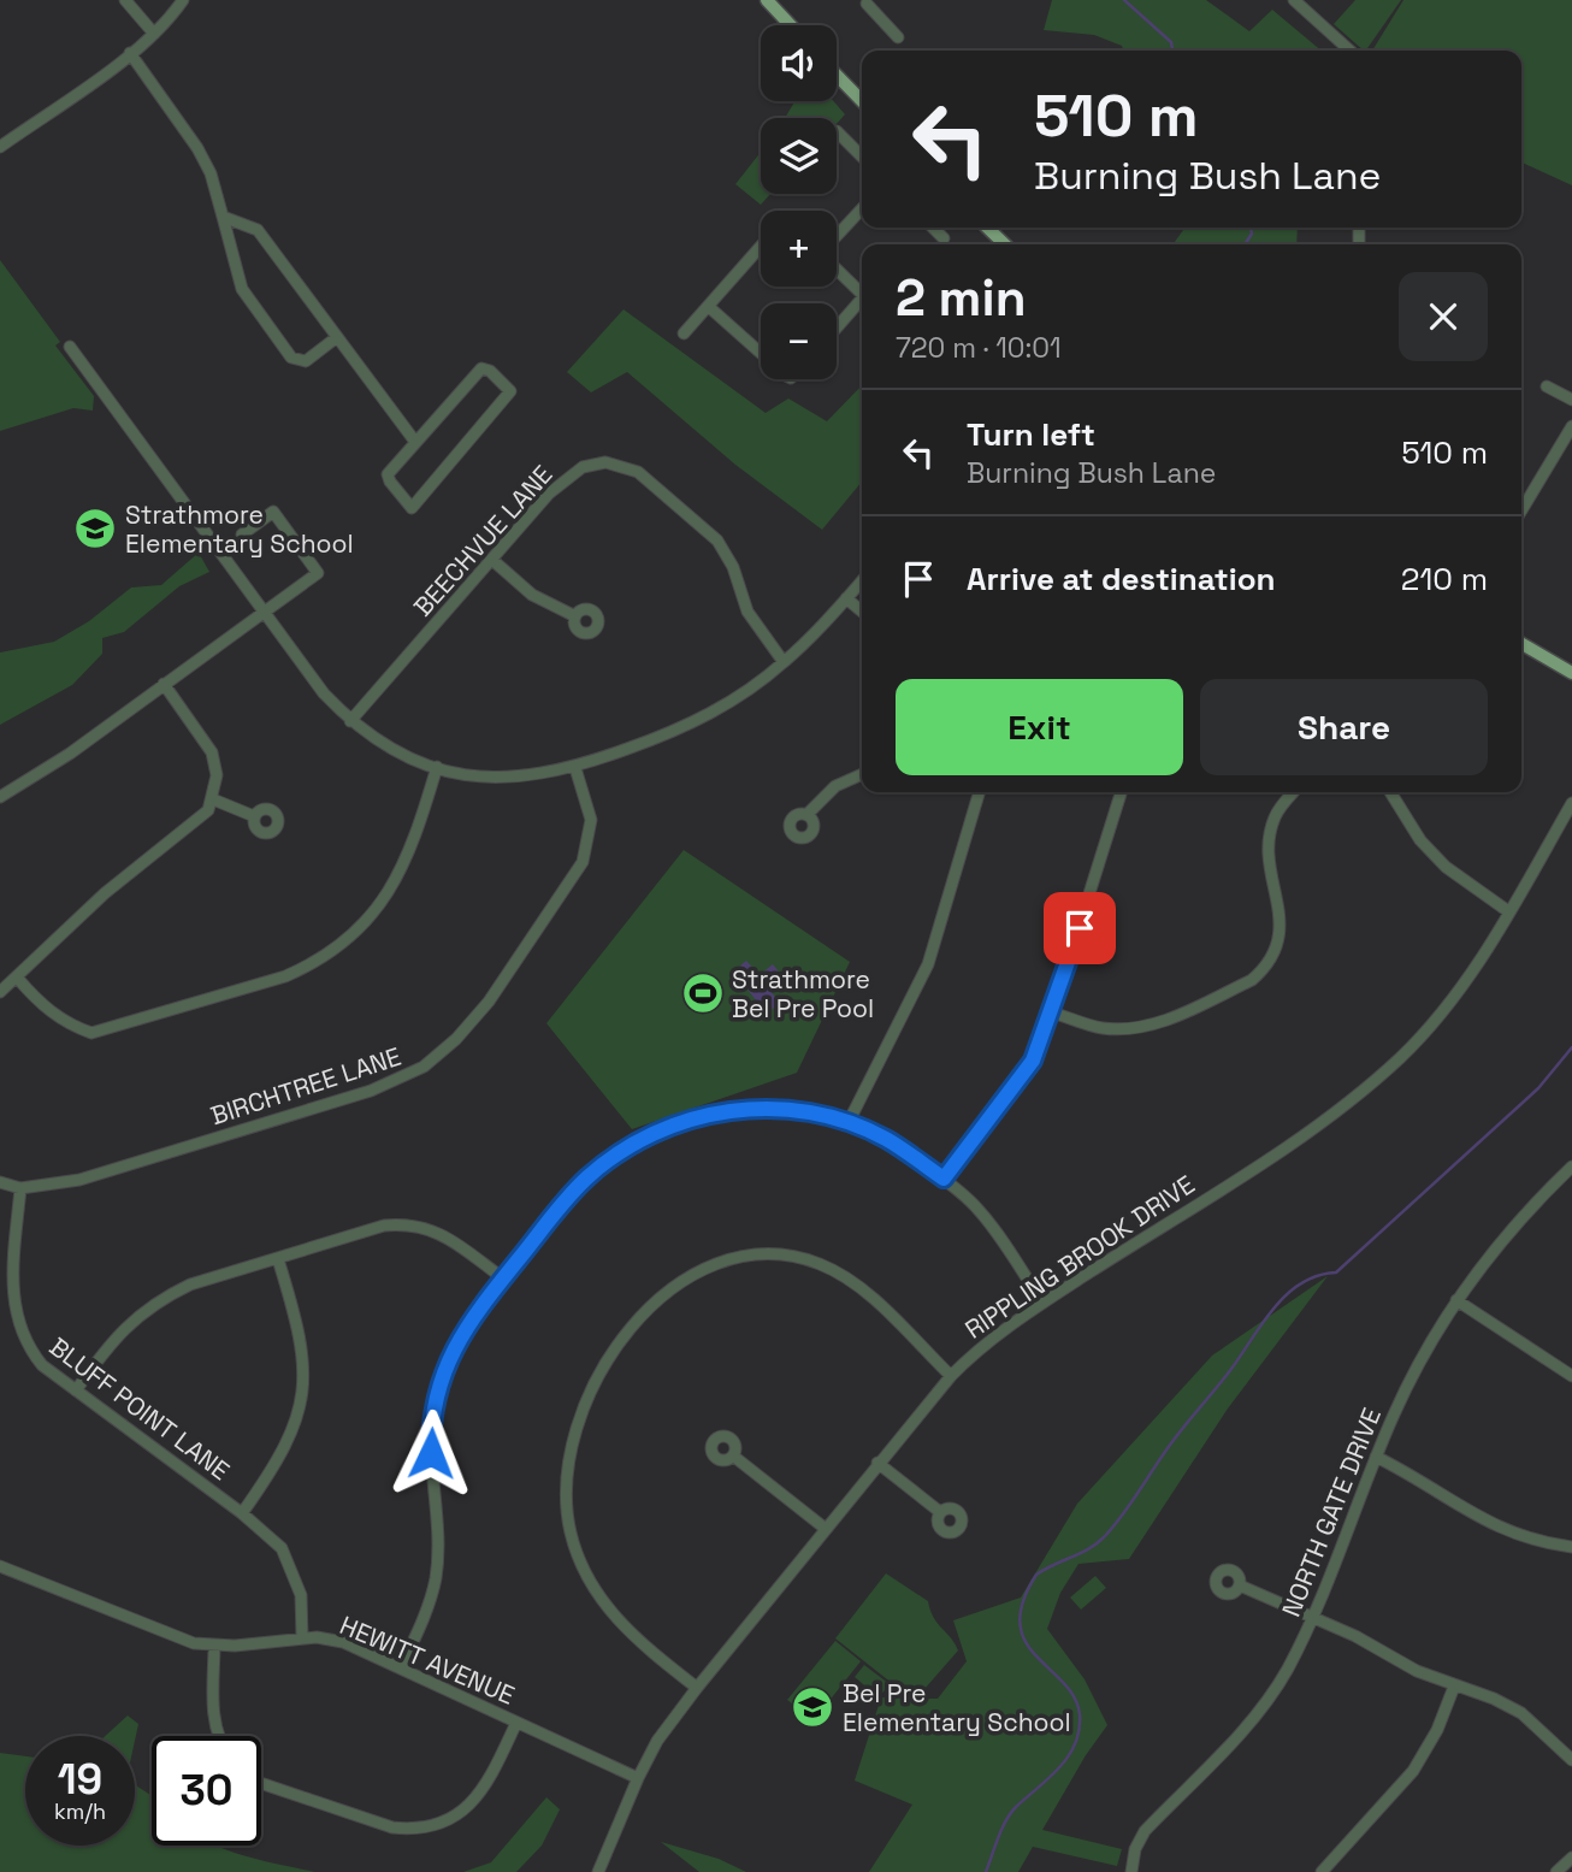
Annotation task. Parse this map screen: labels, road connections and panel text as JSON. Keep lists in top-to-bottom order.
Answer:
{
  "streets": {
    "street": [
      "BEECHVUE LANE",
      "BIRCHTREE LANE",
      "RIPPLING BROOK DRIVE",
      "BLUFF POINT LANE",
      "NORTH GATE DRIVE",
      "HEWITT AVENUE"
    ]
  },
  "crossings": [
    ["BIRCHTREE LANE", "BLUFF POINT LANE"],
    ["RIPPLING BROOK DRIVE", "HEWITT AVENUE"],
    ["BLUFF POINT LANE", "HEWITT AVENUE"]
  ],
  "places": {
    "school or university": ["Strathmore Elementary School", "Bel Pre Elementary School"],
    "sports": ["Strathmore Bel Pre Pool"]
  },
  "page": {
    "map_buttons": ["+", "−"],
    "turn": ["510 m", "Burning Bush Lane"],
    "heading": ["2 min", "720 m · 10:01"],
    "list": [
      {
        "name": "Turn left",
        "note": "Burning Bush Lane",
        "value": "510 m"
      },
      {
        "name": "Arrive at destination",
        "value": "210 m"
      }
    ],
    "buttons": ["Exit", "Share"],
    "speed": "19 km/h",
    "limit": "30"
  }
}
